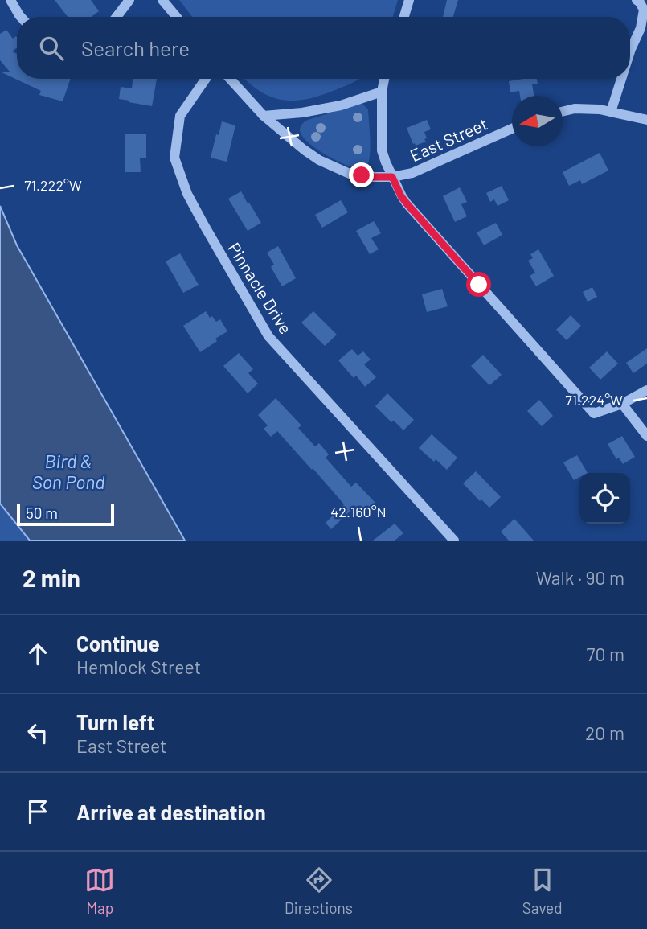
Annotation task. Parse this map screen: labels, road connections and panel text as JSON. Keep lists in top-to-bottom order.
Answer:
{
  "streets": {
    "street": ["East Street", "Pinnacle Drive"]
  },
  "water": ["Bird & Son Pond"],
  "scale_bar": "50 m",
  "north": "left",
  "page": {
    "search": "Search here",
    "scale": "50 m",
    "heading": ["2 min", "Walk · 90 m"],
    "list": [
      ["Continue", "Hemlock Street", "70 m"],
      ["Turn left", "East Street", "20 m"],
      "Arrive at destination"
    ],
    "nav": ["Map", "Directions", "Saved"]
  },
  "coordinates": ["71.222°W", "71.224°W", "42.160°N"]
}
